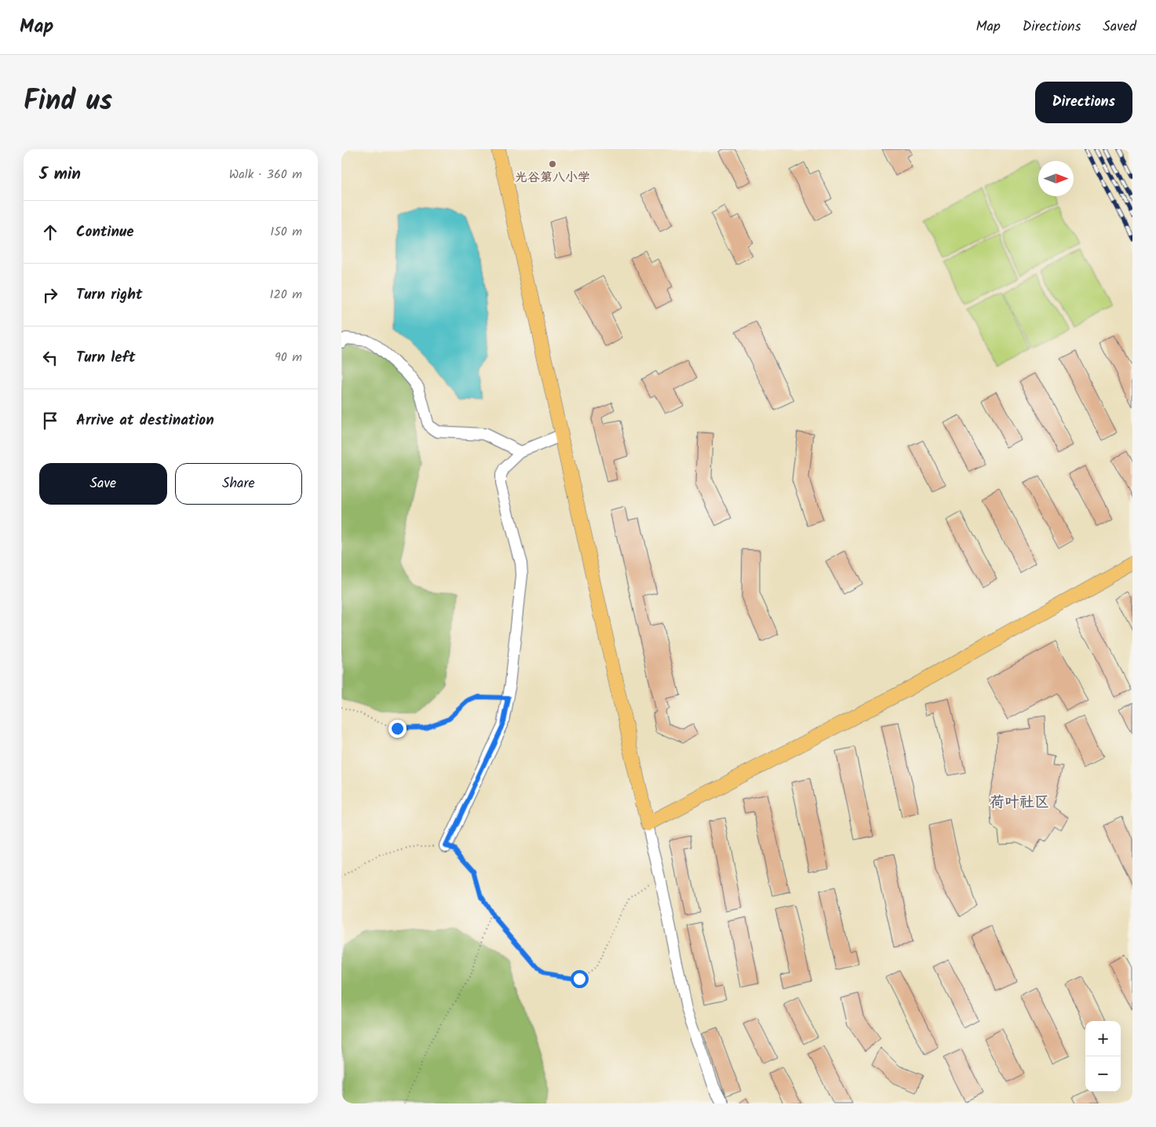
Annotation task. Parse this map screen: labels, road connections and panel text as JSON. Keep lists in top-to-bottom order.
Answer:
{
  "districts": ["荷叶社区"],
  "places": ["光谷第八小学"],
  "north": "right",
  "page": {
    "header": "Map",
    "nav": ["Map", "Directions", "Saved"],
    "title": "Find us",
    "buttons": [
      "Directions",
      ["Save", "Share"]
    ],
    "heading": ["5 min", "Walk · 360 m"],
    "list": [
      ["Continue", "150 m"],
      ["Turn right", "120 m"],
      ["Turn left", "90 m"],
      "Arrive at destination"
    ],
    "map_buttons": ["+", "−"]
  }
}
